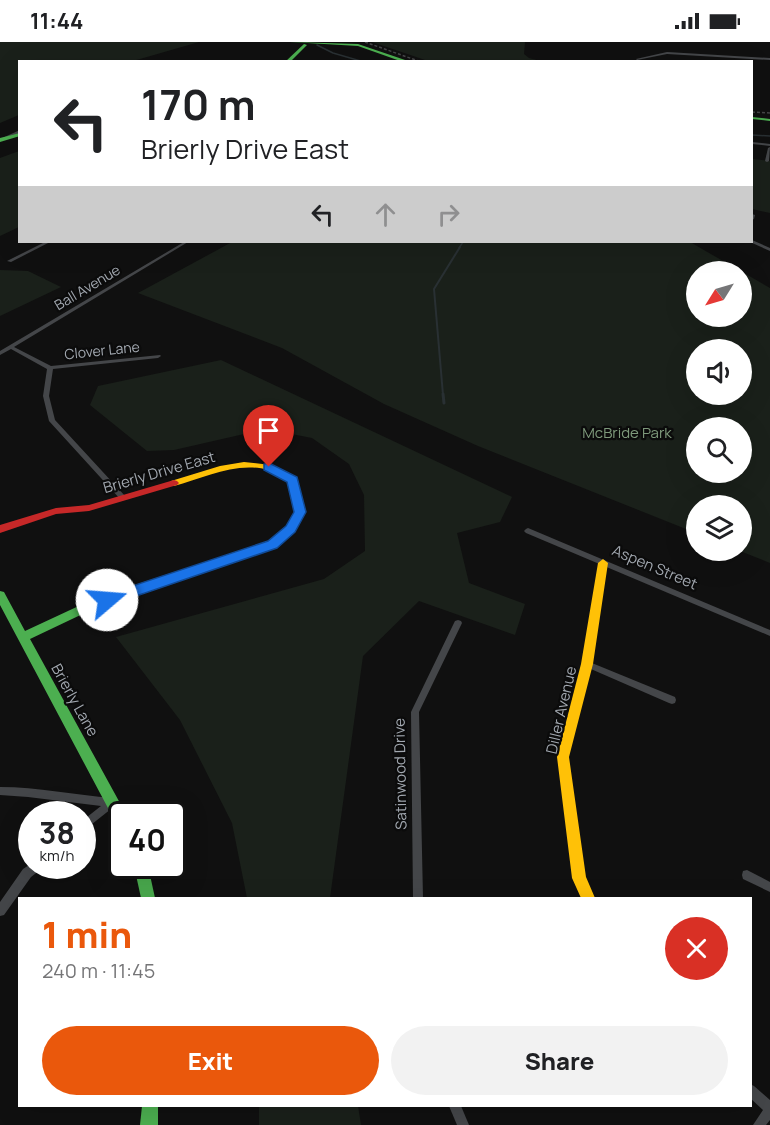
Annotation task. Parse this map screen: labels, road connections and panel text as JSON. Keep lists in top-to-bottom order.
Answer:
{
  "streets": {
    "street": [
      "Ball Avenue",
      "Clover Lane",
      "Brierly Drive East",
      "Aspen Street",
      "Brierly Lane",
      "Diller Avenue",
      "Satinwood Drive"
    ]
  },
  "crossings": [
    ["Brierly Drive East", "Brierly Lane"],
    ["Aspen Street", "Diller Avenue"]
  ],
  "parks": ["McBride Park"],
  "north": "bottom left",
  "page": {
    "status": "11:44",
    "turn": ["170 m", "Brierly Drive East"],
    "speed": "38 km/h",
    "limit": "40",
    "heading": ["1 min", "240 m · 11:45"],
    "buttons": ["Exit", "Share"]
  }
}
